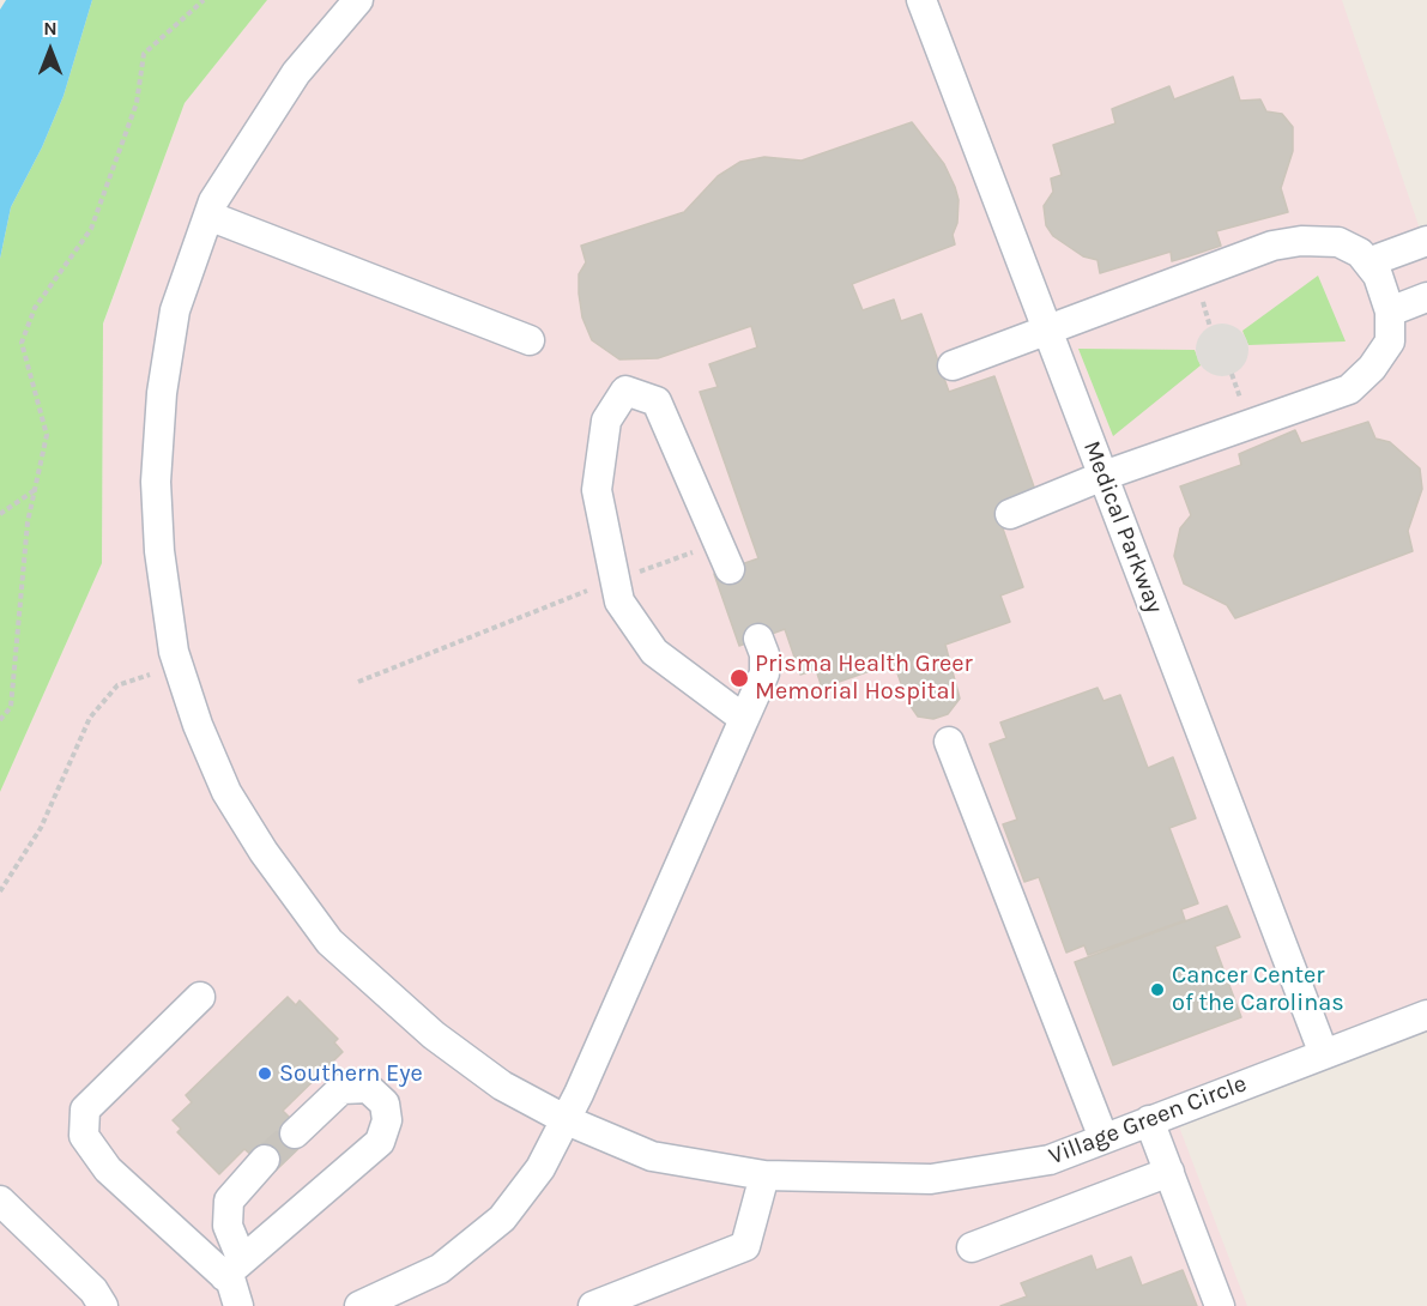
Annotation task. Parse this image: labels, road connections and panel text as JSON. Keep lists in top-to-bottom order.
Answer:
{
  "streets": {
    "street": ["Medical Parkway", "Village Green Circle"]
  },
  "crossings": [
    ["Medical Parkway", "Village Green Circle"]
  ],
  "places": ["Prisma Health Greer Memorial Hospital", "Cancer Center of the Carolinas", "Southern Eye"],
  "north": "top"
}
